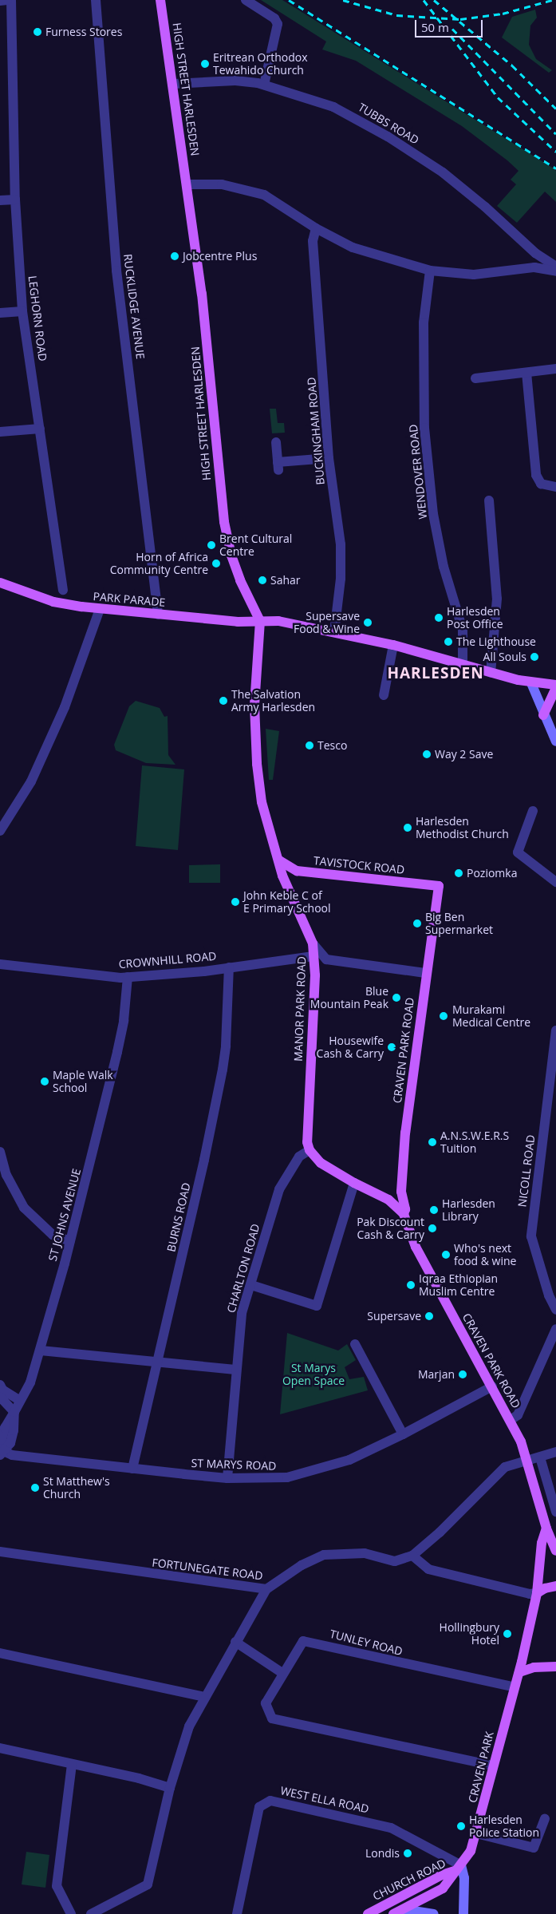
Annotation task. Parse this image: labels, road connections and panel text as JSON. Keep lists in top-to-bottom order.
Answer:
{
  "streets": {
    "main road": [
      "HIGH STREET HARLESDEN",
      "PARK PARADE",
      "TAVISTOCK ROAD",
      "MANOR PARK ROAD",
      "CRAVEN PARK ROAD",
      "CRAVEN PARK",
      "CHURCH ROAD"
    ],
    "street": [
      "TUBBS ROAD",
      "RUCKLIDGE AVENUE",
      "LEGHORN ROAD",
      "BUCKINGHAM ROAD",
      "WENDOVER ROAD",
      "CROWNHILL ROAD",
      "NICOLL ROAD",
      "ST JOHNS AVENUE",
      "BURNS ROAD",
      "CHARLTON ROAD",
      "ST MARYS ROAD",
      "FORTUNEGATE ROAD",
      "TUNLEY ROAD",
      "WEST ELLA ROAD"
    ]
  },
  "crossings": [
    ["HIGH STREET HARLESDEN", "TUBBS ROAD"],
    ["HIGH STREET HARLESDEN", "PARK PARADE"],
    ["HIGH STREET HARLESDEN", "MANOR PARK ROAD"],
    ["RUCKLIDGE AVENUE", "PARK PARADE"],
    ["PARK PARADE", "MANOR PARK ROAD"],
    ["TAVISTOCK ROAD", "MANOR PARK ROAD"],
    ["TAVISTOCK ROAD", "CRAVEN PARK ROAD"],
    ["CROWNHILL ROAD", "MANOR PARK ROAD"],
    ["CROWNHILL ROAD", "ST JOHNS AVENUE"],
    ["CROWNHILL ROAD", "BURNS ROAD"],
    ["MANOR PARK ROAD", "CHARLTON ROAD"],
    ["CRAVEN PARK ROAD", "ST MARYS ROAD"],
    ["CRAVEN PARK ROAD", "CRAVEN PARK"],
    ["ST JOHNS AVENUE", "ST MARYS ROAD"],
    ["BURNS ROAD", "ST MARYS ROAD"],
    ["CHARLTON ROAD", "ST MARYS ROAD"],
    ["TUNLEY ROAD", "CRAVEN PARK"],
    ["CRAVEN PARK", "WEST ELLA ROAD"],
    ["CRAVEN PARK", "CHURCH ROAD"],
    ["WEST ELLA ROAD", "CHURCH ROAD"]
  ],
  "districts": ["HARLESDEN"],
  "parks": ["St Marys Open Space"],
  "places": [
    "Furness Stores",
    "Eritrean Orthodox Tewahido Church",
    "Jobcentre Plus",
    "Brent Cultural Centre",
    "Horn of Africa Community Centre",
    "Sahar",
    "Harlesden Post Office",
    "Supersave Food & Wine",
    "The Lighthouse",
    "All Souls",
    "The Salvation Army Harlesden",
    "Tesco",
    "Way 2 Save",
    "Harlesden Methodist Church",
    "Poziomka",
    "John Keble C of E Primary School",
    "Big Ben Supermarket",
    "Blue Mountain Peak",
    "Murakami Medical Centre",
    "Housewife Cash & Carry",
    "Maple Walk School",
    "A.N.S.W.E.R.S Tuition",
    "Harlesden Library",
    "Pak Discount Cash & Carry",
    "Who's next food & wine",
    "Iqraa Ethiopian Muslim Centre",
    "Supersave",
    "Marjan",
    "St Matthew's Church",
    "Hollingbury Hotel",
    "Harlesden Police Station",
    "Londis"
  ],
  "scale_bar": "50 m"
}
